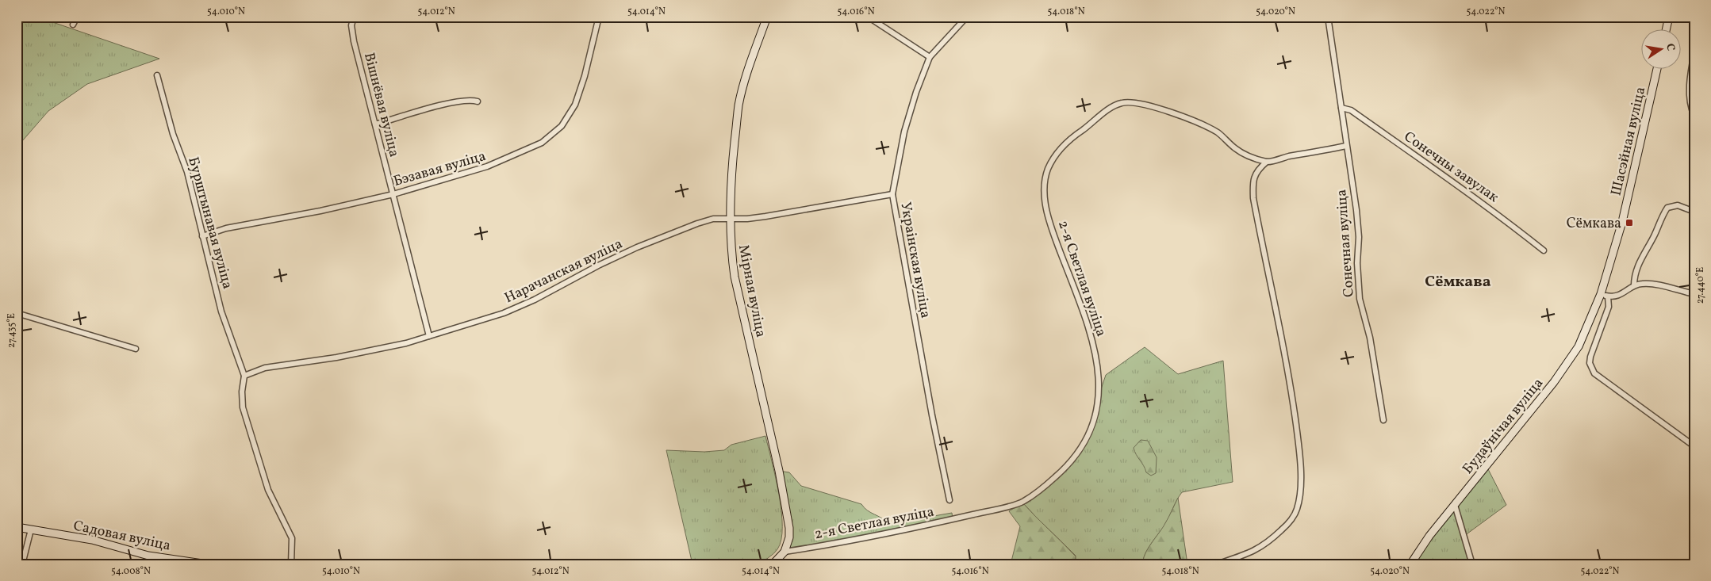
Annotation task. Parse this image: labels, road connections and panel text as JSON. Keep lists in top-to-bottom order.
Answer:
{
  "streets": {
    "street": [
      "Вішнёвая вуліца",
      "Шасэйная вуліца",
      "Сонечны завулак",
      "Бэзавая вуліца",
      "Бурштынавая вуліца",
      "Сонечная вуліца",
      "Украінская вуліца",
      "Нарачанская вуліца",
      "2-я Светлая вуліца",
      "Мірная вуліца",
      "Будаўнічая вуліца",
      "Садовая вуліца"
    ]
  },
  "crossings": [
    ["Вішнёвая вуліца", "Бэзавая вуліца"],
    ["Вішнёвая вуліца", "Нарачанская вуліца"],
    ["Шасэйная вуліца", "Будаўнічая вуліца"],
    ["Сонечны завулак", "Сонечная вуліца"],
    ["Бэзавая вуліца", "Бурштынавая вуліца"],
    ["Бурштынавая вуліца", "Нарачанская вуліца"],
    ["Сонечная вуліца", "2-я Светлая вуліца"],
    ["Украінская вуліца", "Нарачанская вуліца"],
    ["Нарачанская вуліца", "Мірная вуліца"],
    ["2-я Светлая вуліца", "Мірная вуліца"]
  ],
  "districts": ["Сёмкава"],
  "places": {
    "transit": ["Сёмкава"]
  },
  "north": "right",
  "coordinates": [
    "54.010°N",
    "54.012°N",
    "54.014°N",
    "54.016°N",
    "54.018°N",
    "54.020°N",
    "54.022°N",
    "27.440°E",
    "27.435°E",
    "54.008°N"
  ]
}
